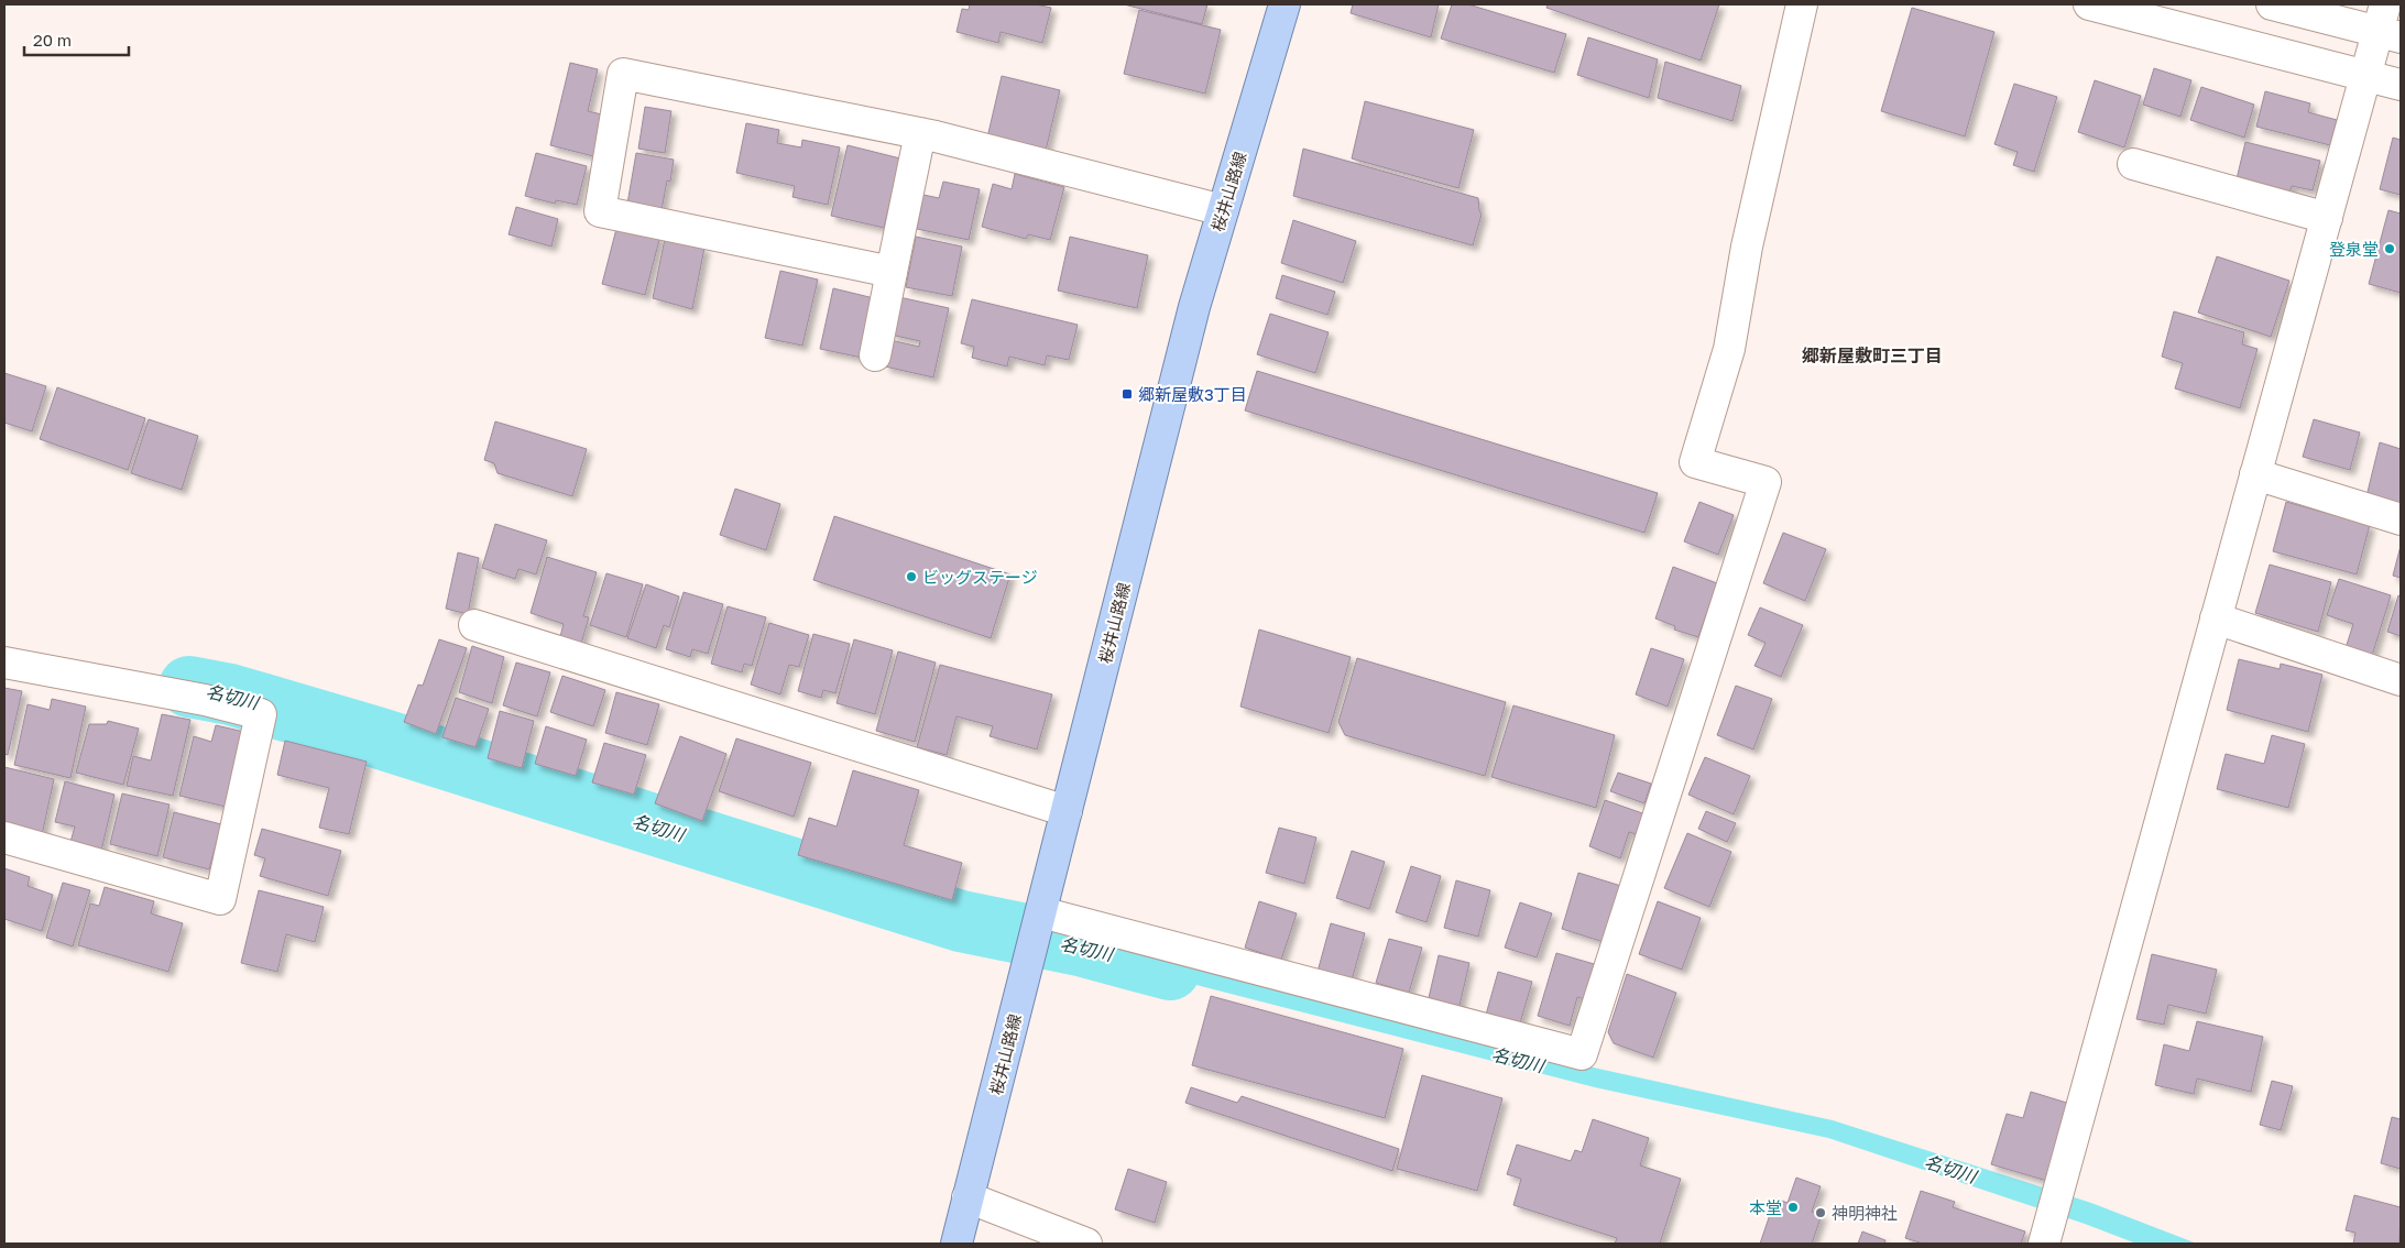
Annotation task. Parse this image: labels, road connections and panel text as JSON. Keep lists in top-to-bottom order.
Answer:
{
  "streets": {
    "main road": ["桜井山路線"]
  },
  "districts": ["郷新屋敷町三丁目"],
  "water": ["名切川"],
  "places": {
    "other": [
      "登泉堂",
      "ビッグステージ",
      "本堂",
      "神明神社"
    ],
    "transit": ["郷新屋敷3丁目"]
  },
  "scale_bar": "20 m"
}
